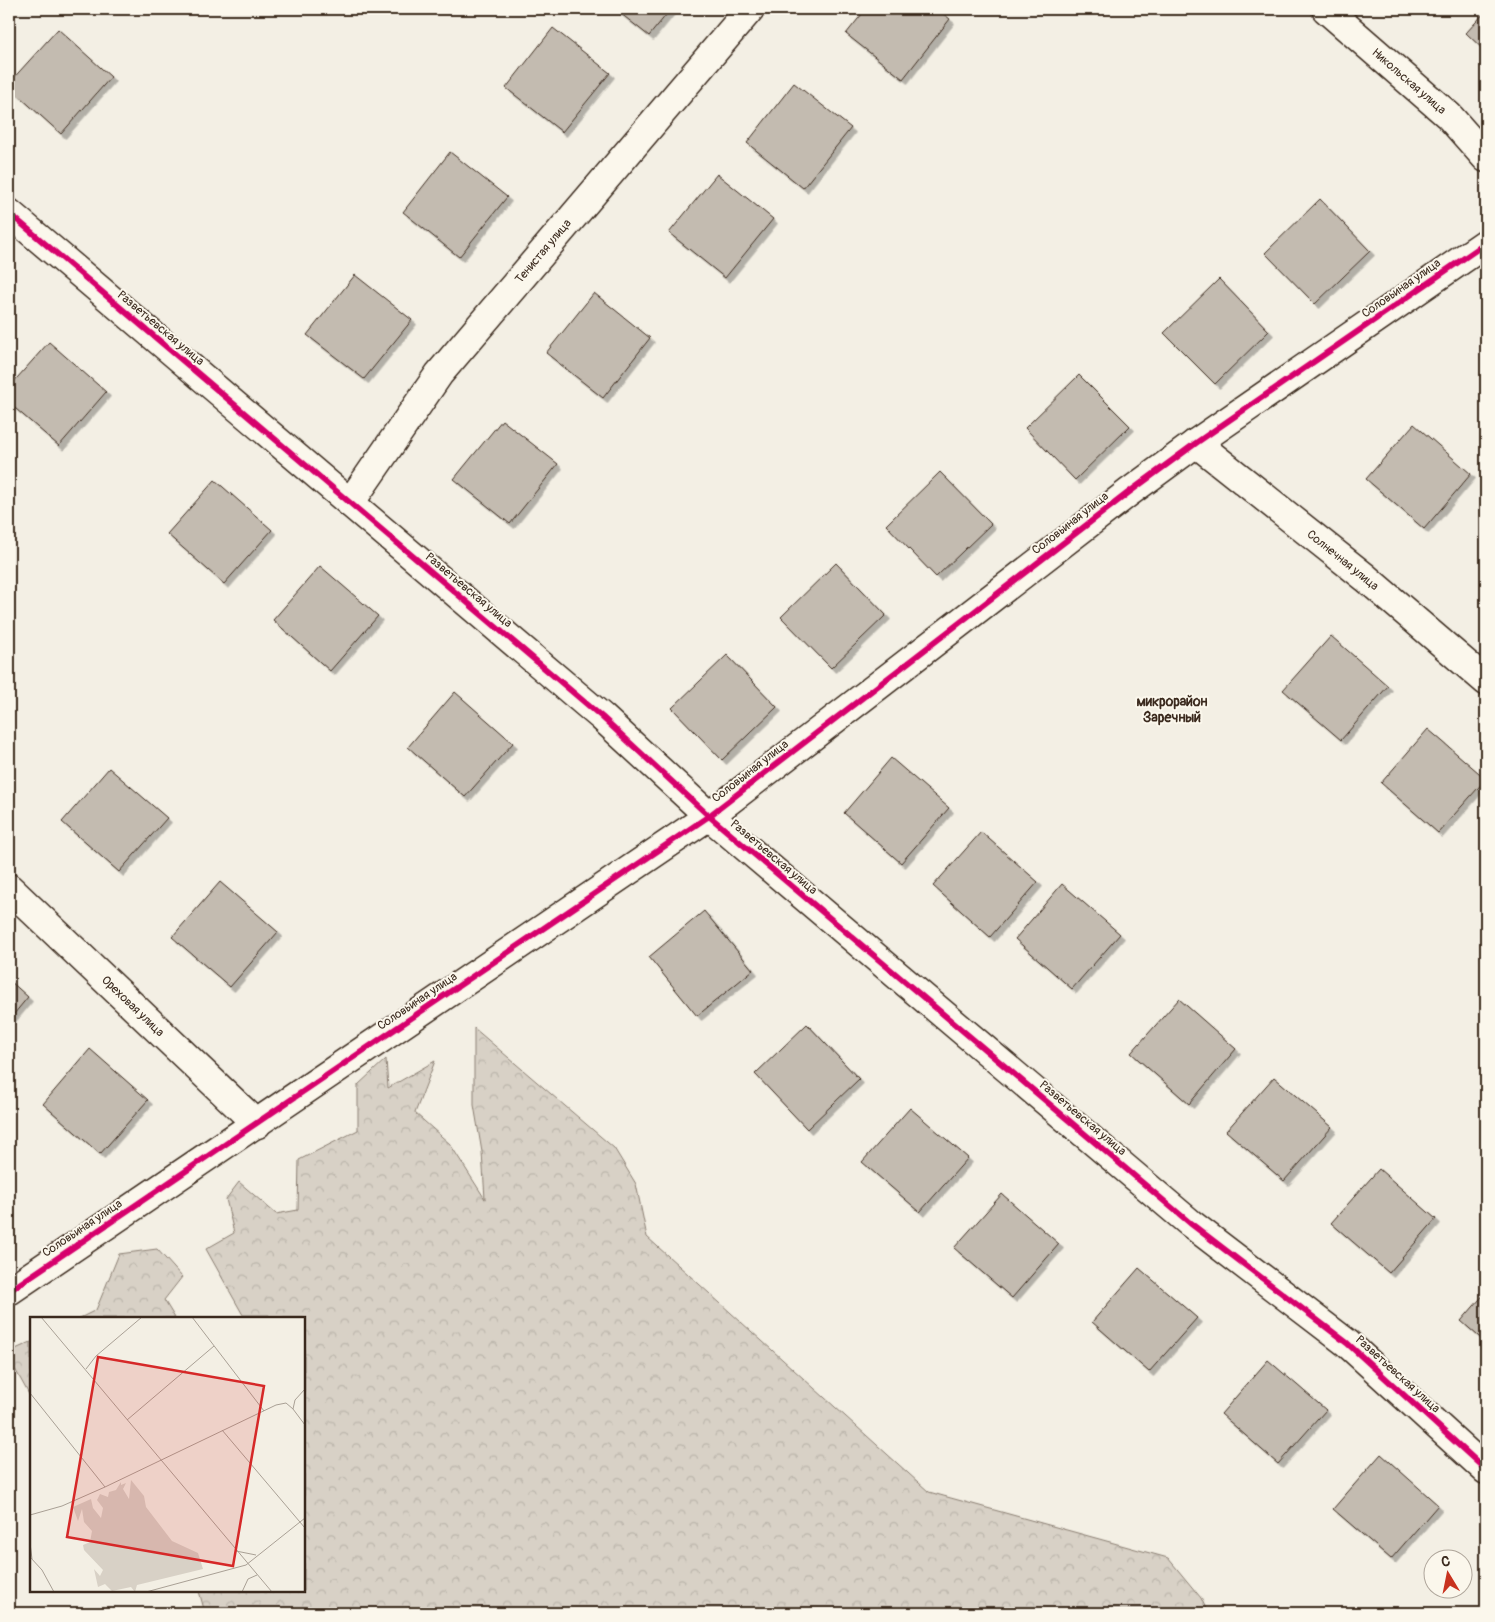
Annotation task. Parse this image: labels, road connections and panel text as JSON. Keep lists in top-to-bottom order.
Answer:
{
  "streets": {
    "street": [
      "Никольская улица",
      "Тенистая улица",
      "Соловьиная улица",
      "Разветьевская улица",
      "Солнечная улица",
      "Ореховая улица"
    ]
  },
  "crossings": [
    ["Тенистая улица", "Разветьевская улица"],
    ["Соловьиная улица", "Разветьевская улица"],
    ["Соловьиная улица", "Солнечная улица"],
    ["Соловьиная улица", "Ореховая улица"]
  ],
  "districts": ["микрорайон Заречный"],
  "north": "top"
}
